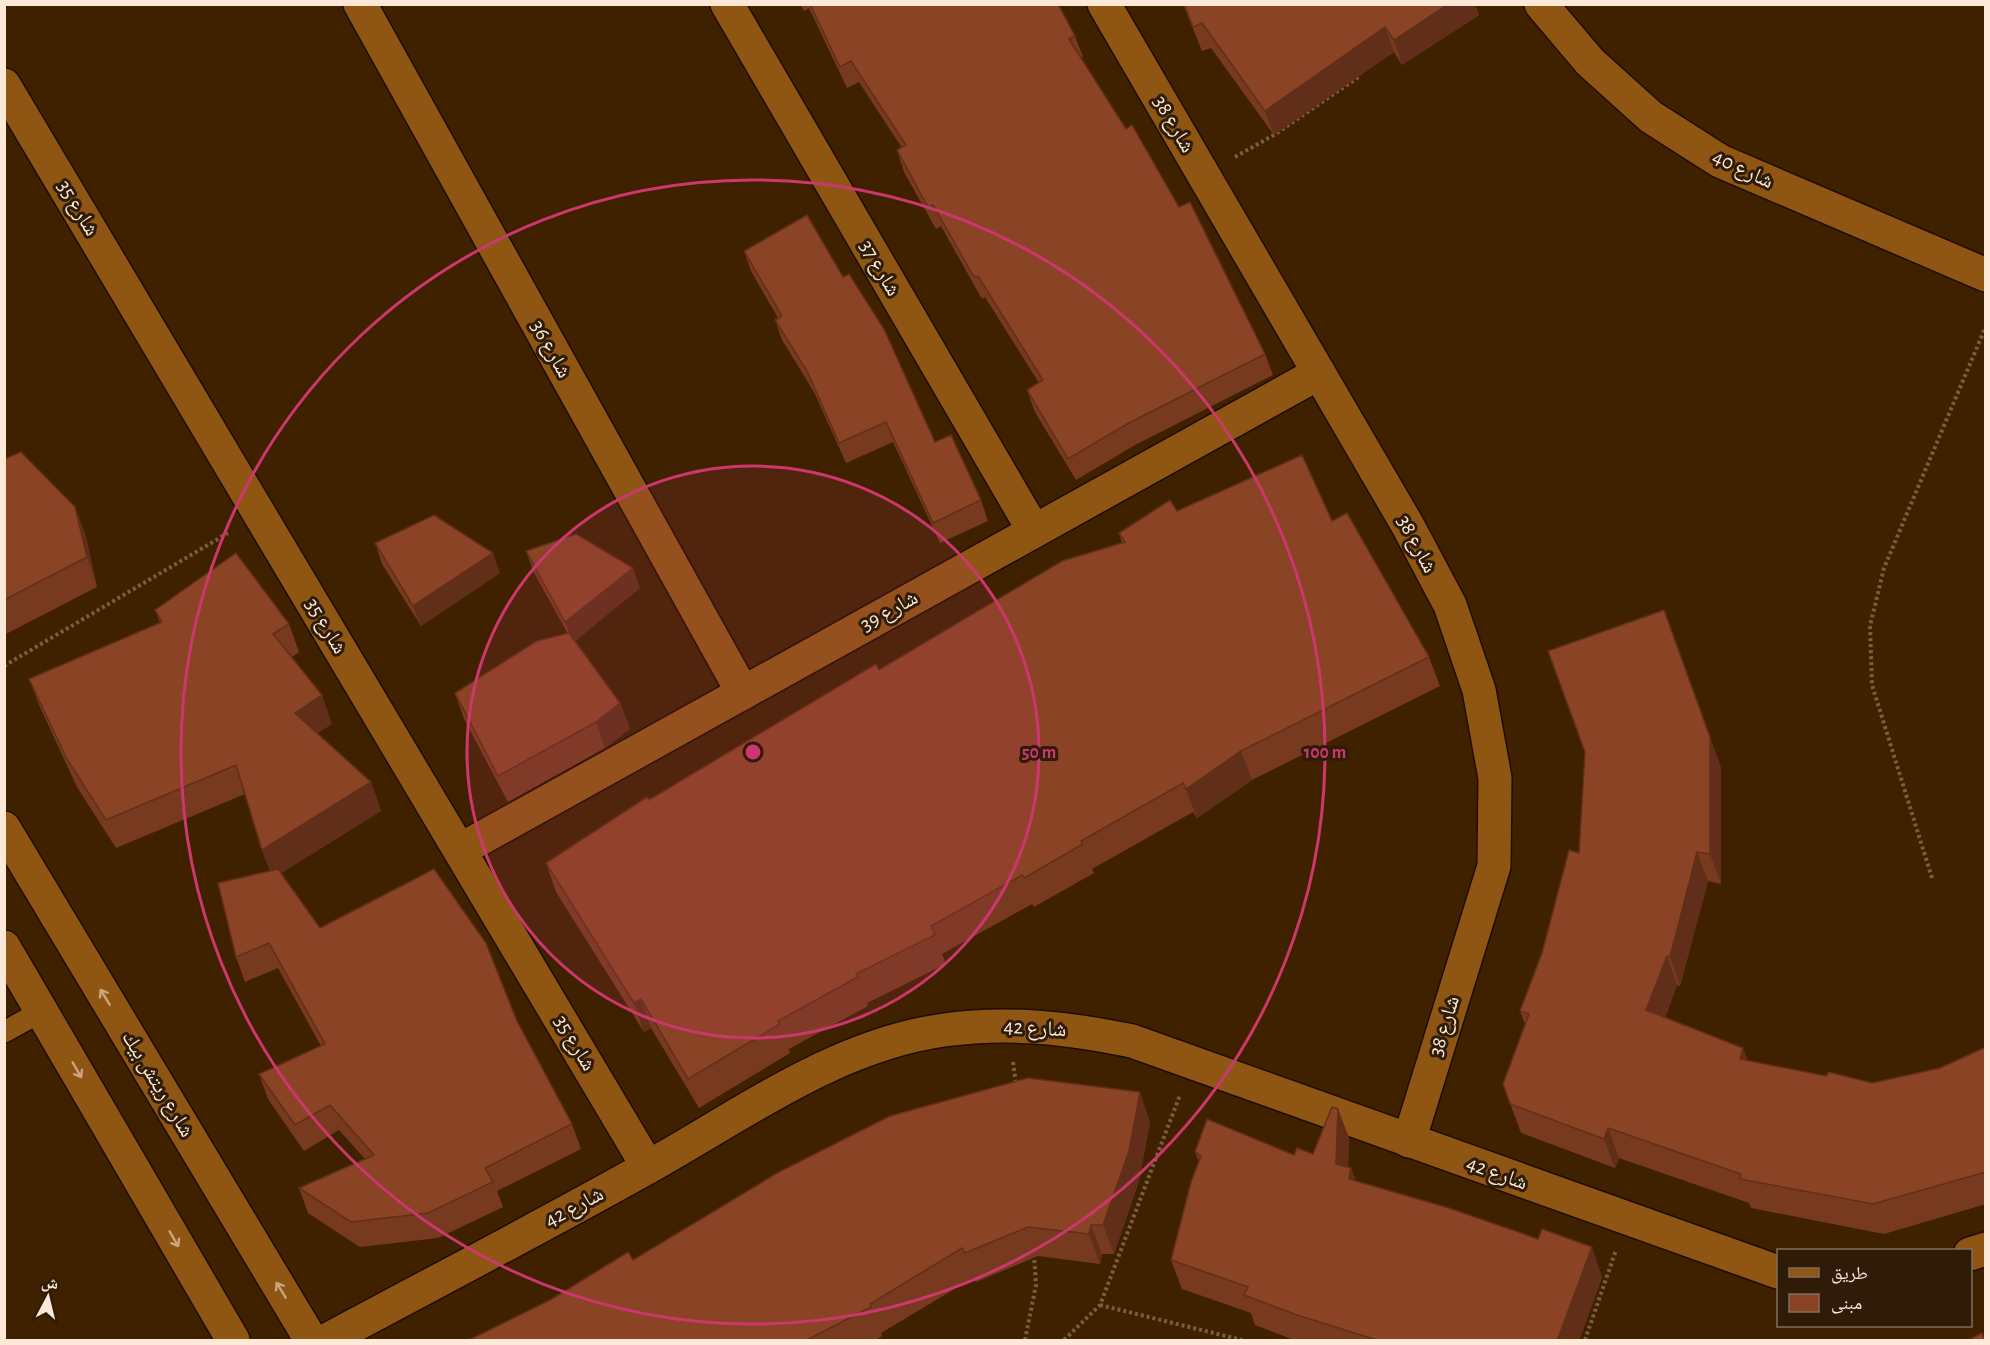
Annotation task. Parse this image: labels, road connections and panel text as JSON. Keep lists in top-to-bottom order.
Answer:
{
  "streets": {
    "street": [
      "شارع 38",
      "شارع 40",
      "شارع 35",
      "شارع 37",
      "شارع 36",
      "شارع 39",
      "شارع 42",
      "شارع ريتش بيك"
    ]
  },
  "crossings": [
    ["شارع 38", "شارع 39"],
    ["شارع 38", "شارع 42"],
    ["شارع 35", "شارع 39"],
    ["شارع 35", "شارع 42"],
    ["شارع 37", "شارع 39"],
    ["شارع 36", "شارع 39"]
  ],
  "legend": ["طريق", "مبنى"],
  "north": "top",
  "rings": ["50 m", "100 m"]
}
